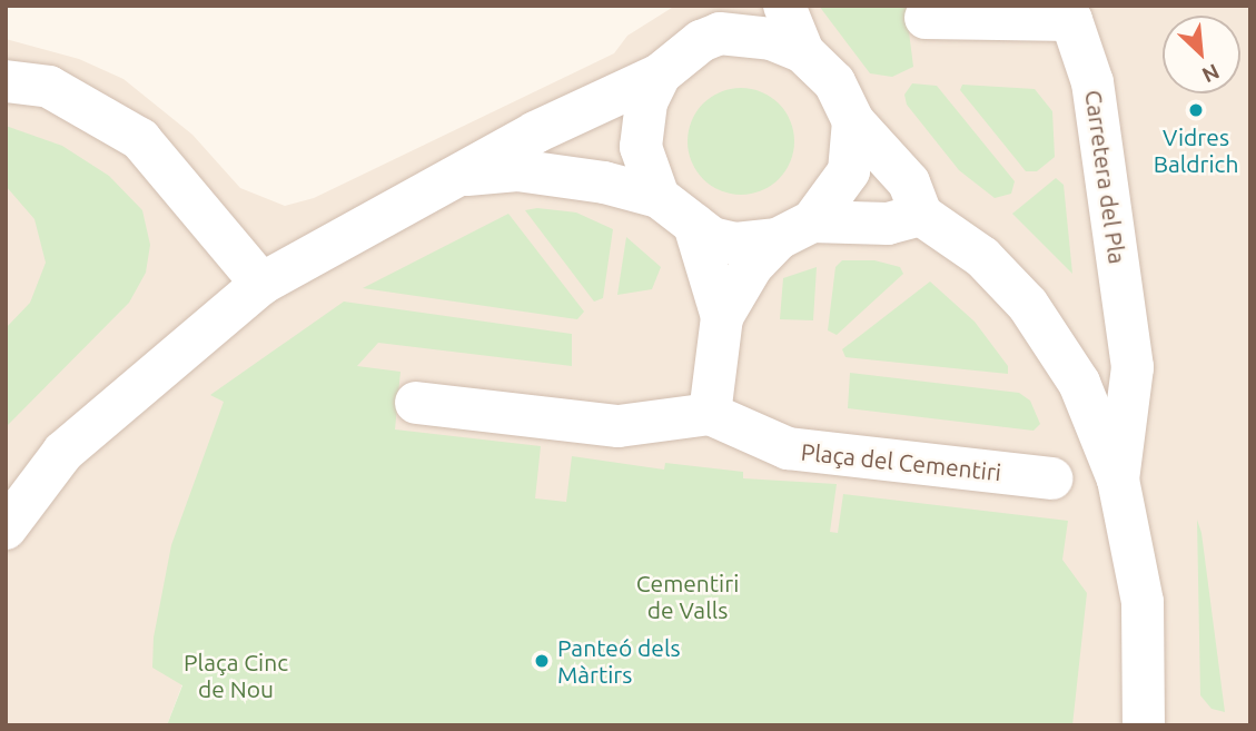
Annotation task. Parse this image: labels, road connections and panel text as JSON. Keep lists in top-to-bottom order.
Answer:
{
  "streets": {
    "street": ["Carretera del Pla", "Plaça del Cementiri"]
  },
  "parks": ["Cementiri de Valls", "Plaça Cinc de Nou"],
  "places": ["Vidres Baldrich", "Panteó dels Màrtirs"],
  "north": "bottom right"
}
